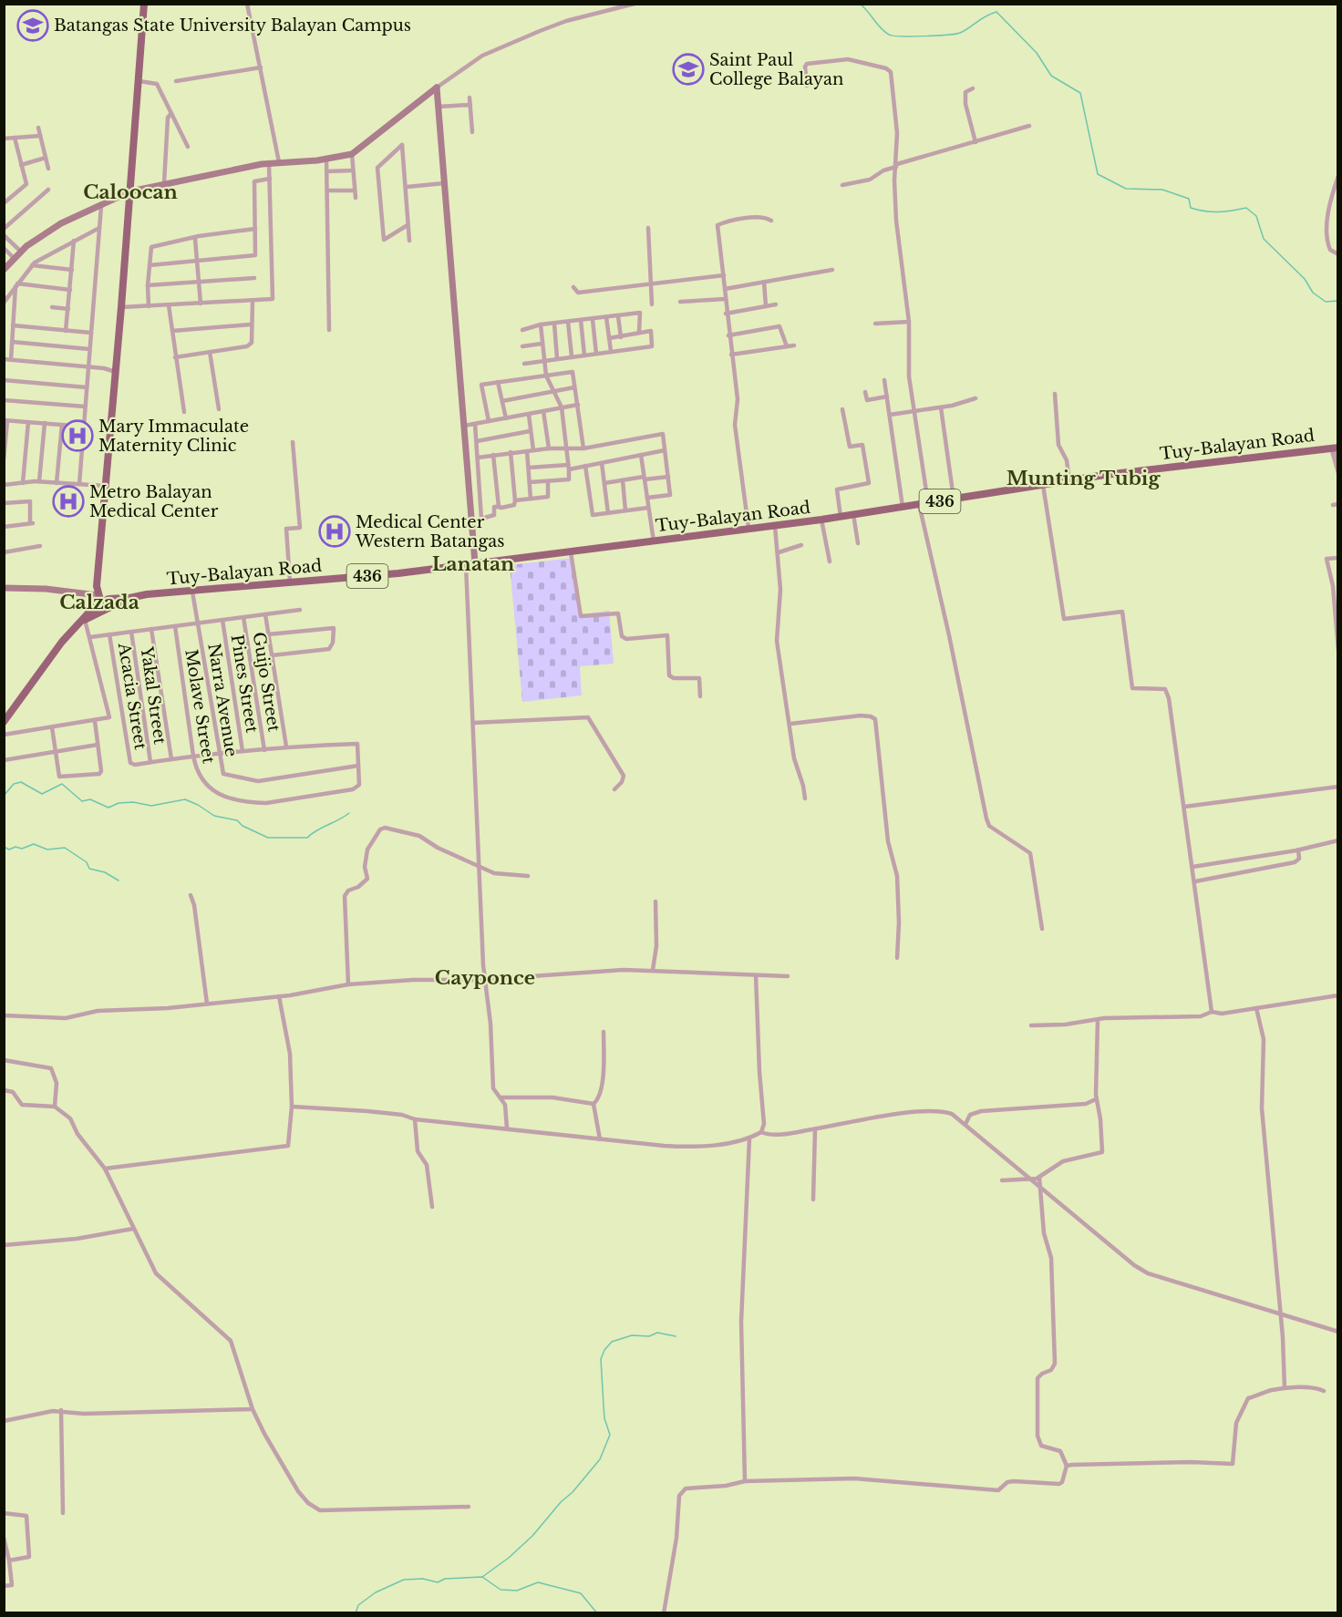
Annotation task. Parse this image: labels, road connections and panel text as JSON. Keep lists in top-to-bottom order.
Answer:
{
  "streets": {
    "main road": ["Tuy-Balayan Road", "436"],
    "street": [
      "Guijo Street",
      "Pines Street",
      "Yakal Street",
      "Acacia Street",
      "Narra Avenue",
      "Molave Street"
    ]
  },
  "crossings": [
    ["Tuy-Balayan Road", "436"],
    ["Tuy-Balayan Road", "Narra Avenue"],
    ["Yakal Street", "Acacia Street"],
    ["Narra Avenue", "Molave Street"]
  ],
  "districts": [
    "Caloocan",
    "Munting Tubig",
    "Lanatan",
    "Calzada",
    "Cayponce"
  ],
  "places": {
    "school or university": ["Batangas State University Balayan Campus", "Saint Paul College Balayan"],
    "hospital": ["Mary Immaculate Maternity Clinic", "Metro Balayan Medical Center", "Medical Center Western Batangas"]
  }
}
